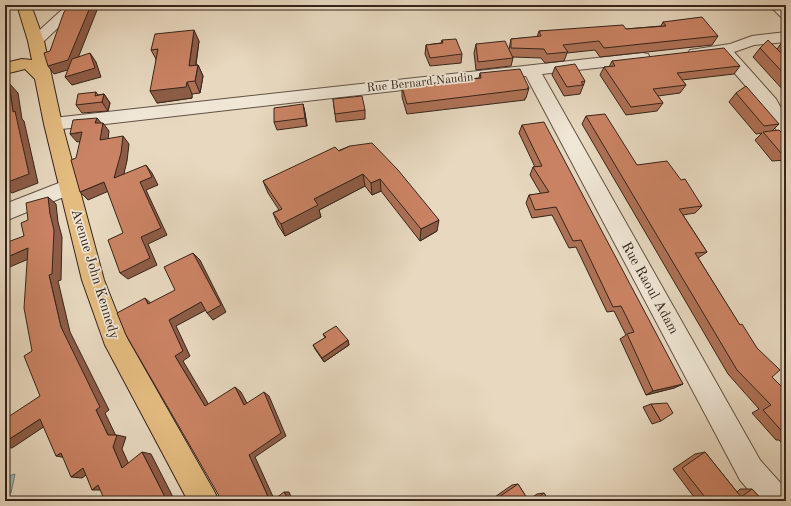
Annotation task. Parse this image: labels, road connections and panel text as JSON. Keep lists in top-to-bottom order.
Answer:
{
  "streets": {
    "main road": ["Avenue John Kennedy"],
    "street": ["Rue Bernard Naudin", "Rue Raoul Adam"]
  },
  "crossings": [
    ["Rue Bernard Naudin", "Avenue John Kennedy"],
    ["Rue Bernard Naudin", "Rue Raoul Adam"]
  ]
}
